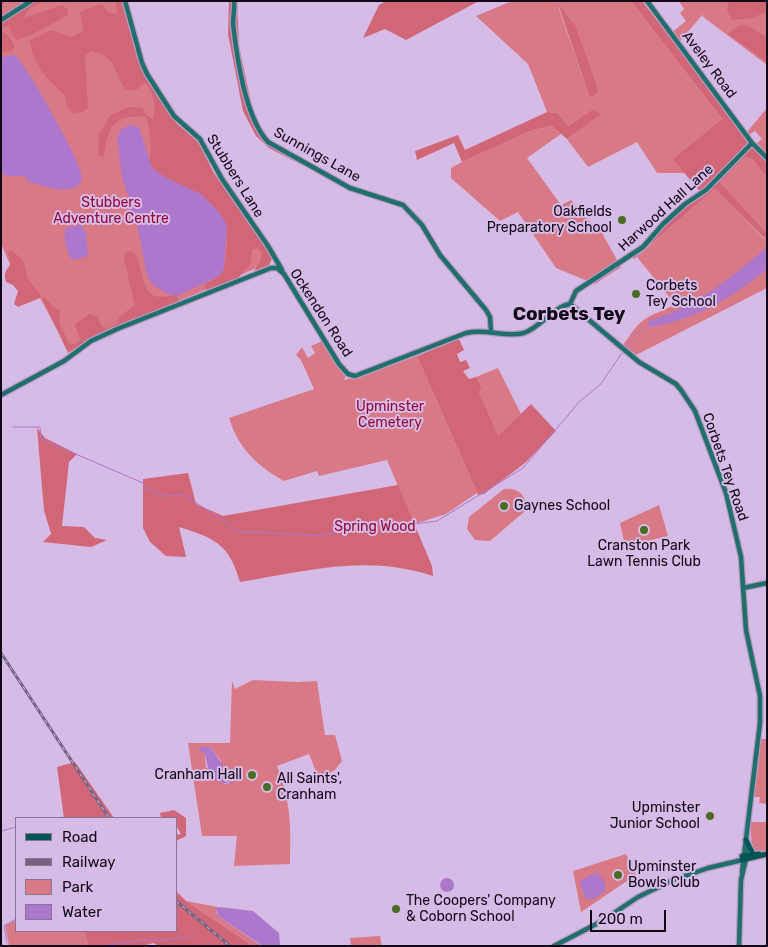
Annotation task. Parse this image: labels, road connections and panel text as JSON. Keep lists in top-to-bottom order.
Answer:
{
  "streets": {
    "main road": [
      "Aveley Road",
      "Sunnings Lane",
      "Stubbers Lane",
      "Harwood Hall Lane",
      "Ockendon Road",
      "Corbets Tey Road"
    ]
  },
  "crossings": [
    ["Aveley Road", "Harwood Hall Lane"],
    ["Sunnings Lane", "Ockendon Road"],
    ["Stubbers Lane", "Ockendon Road"],
    ["Harwood Hall Lane", "Ockendon Road"],
    ["Harwood Hall Lane", "Corbets Tey Road"],
    ["Ockendon Road", "Corbets Tey Road"]
  ],
  "districts": ["Corbets Tey"],
  "parks": ["Stubbers Adventure Centre", "Upminster Cemetery", "Spring Wood"],
  "places": [
    "Oakfields Preparatory School",
    "Corbets Tey School",
    "Gaynes School",
    "Cranston Park Lawn Tennis Club",
    "Cranham Hall",
    "All Saints', Cranham",
    "Upminster Junior School",
    "Upminster Bowls Club",
    "The Coopers' Company & Coborn School"
  ],
  "legend": [
    "Road",
    "Railway",
    "Park",
    "Water"
  ],
  "scale_bar": "200 m"
}
